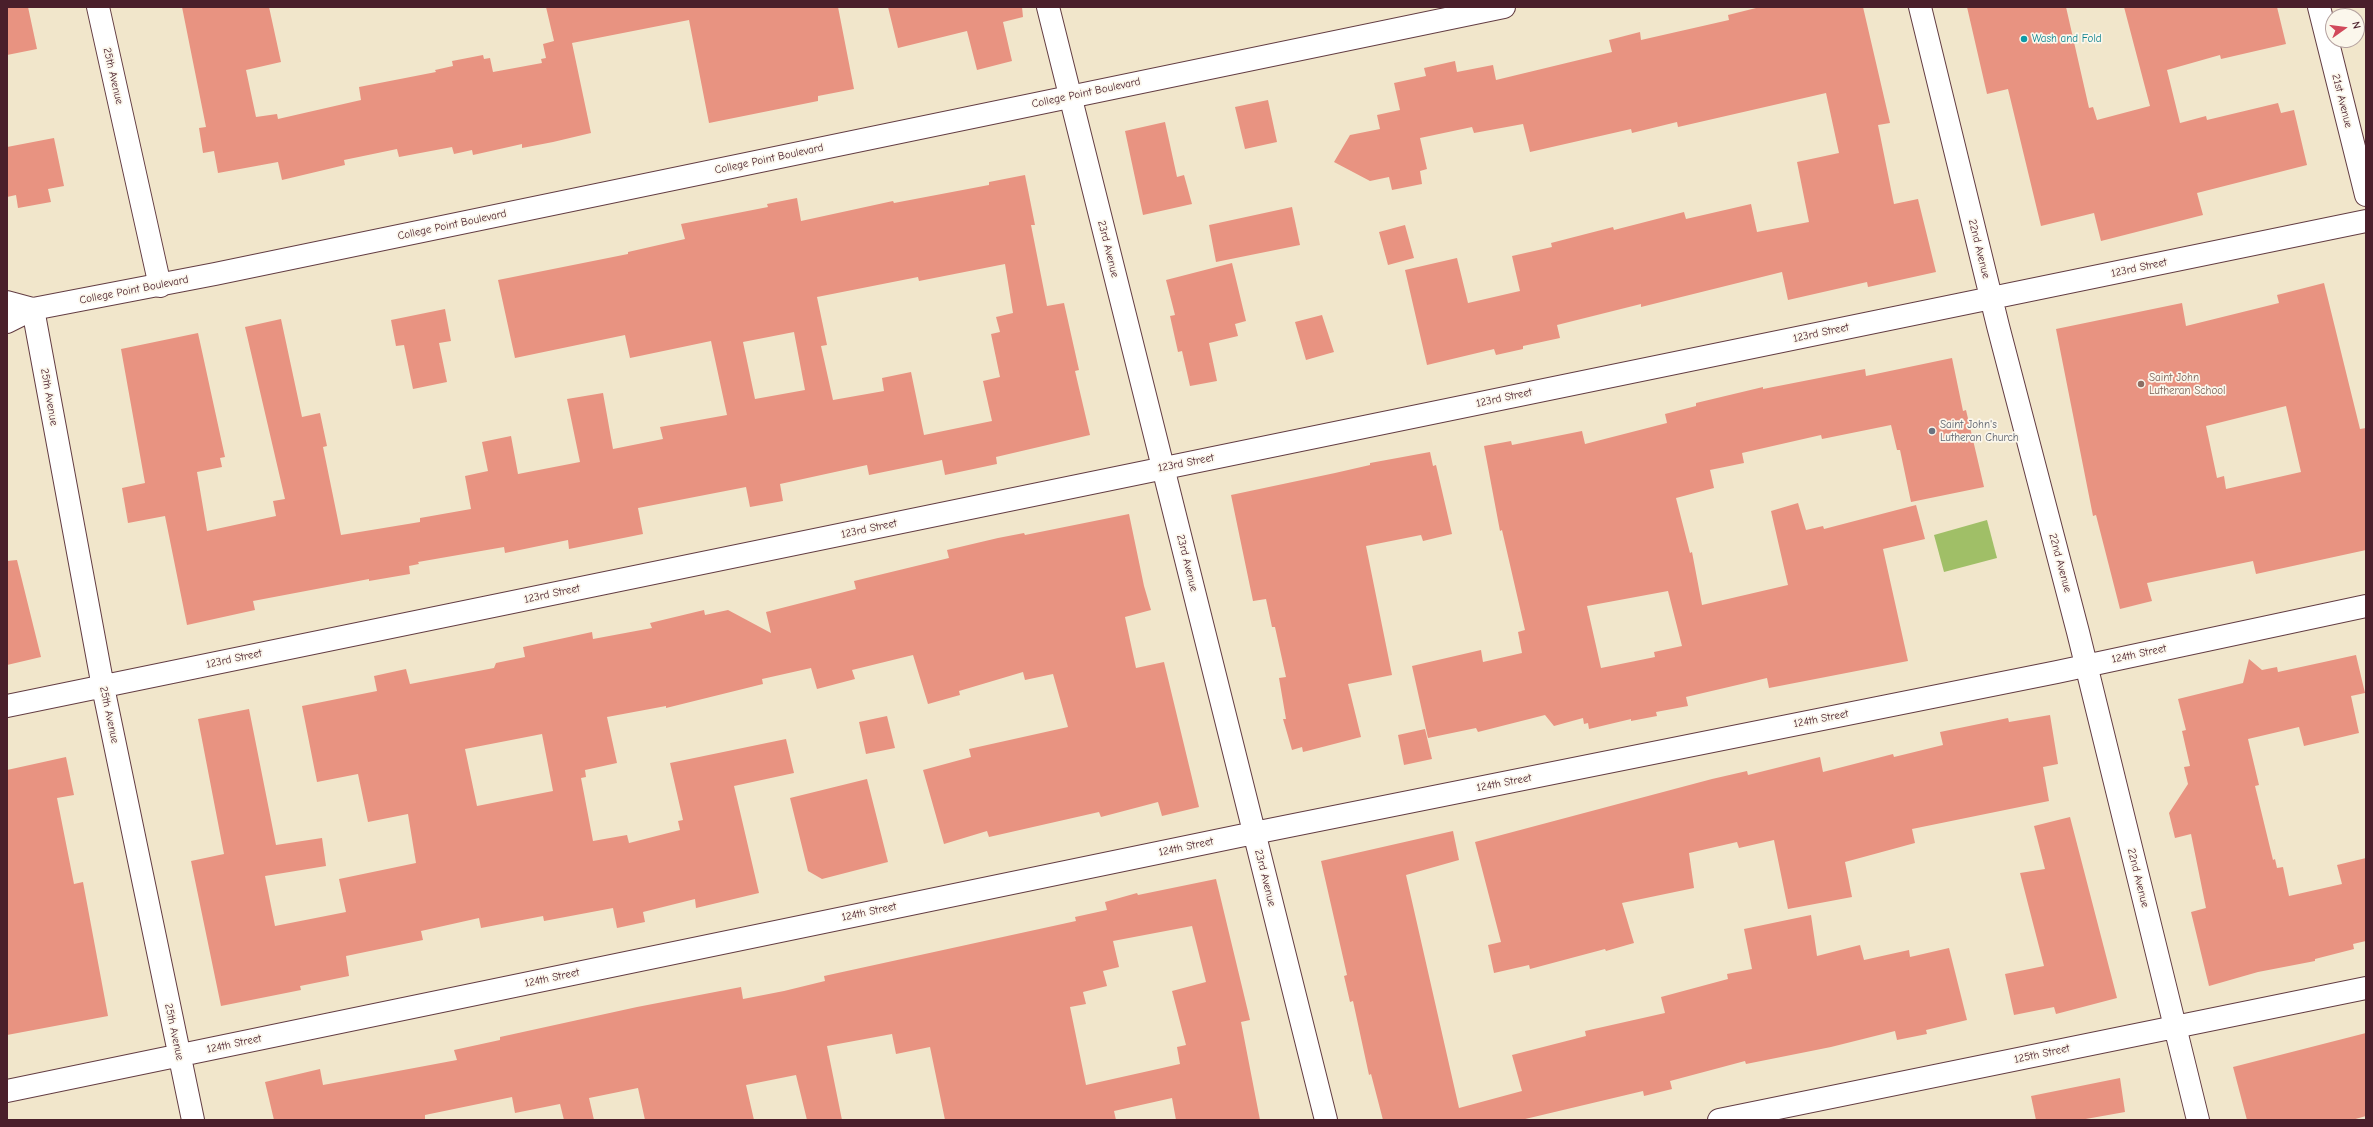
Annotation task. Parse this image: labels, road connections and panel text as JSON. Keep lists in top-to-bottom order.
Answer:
{
  "streets": {
    "street": [
      "25th Avenue",
      "College Point Boulevard",
      "21st Avenue",
      "23rd Avenue",
      "22nd Avenue",
      "123rd Street",
      "124th Street",
      "125th Street"
    ]
  },
  "crossings": [
    ["25th Avenue", "College Point Boulevard"],
    ["25th Avenue", "123rd Street"],
    ["25th Avenue", "124th Street"],
    ["College Point Boulevard", "23rd Avenue"],
    ["23rd Avenue", "123rd Street"],
    ["23rd Avenue", "124th Street"],
    ["22nd Avenue", "123rd Street"],
    ["22nd Avenue", "124th Street"],
    ["22nd Avenue", "125th Street"]
  ],
  "places": ["Wash and Fold", "Saint John Lutheran School", "Saint John's Lutheran Church"],
  "north": "right"
}
